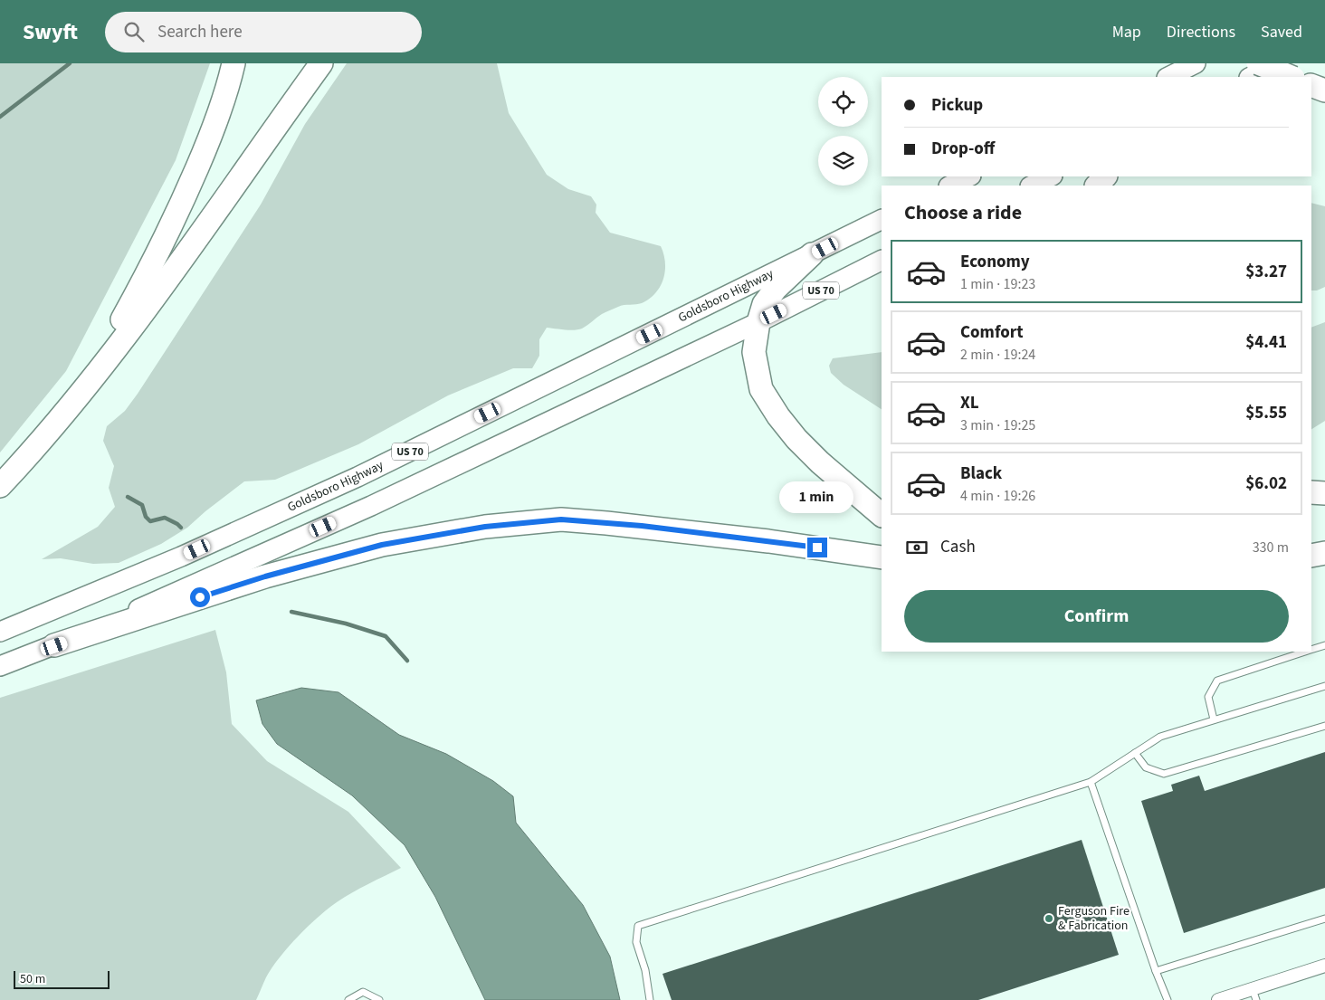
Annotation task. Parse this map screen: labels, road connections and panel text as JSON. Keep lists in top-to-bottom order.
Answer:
{
  "streets": {
    "main road": ["US 70", "Goldsboro Highway"]
  },
  "places": ["Ferguson Fire & Fabrication"],
  "scale_bar": "50 m",
  "page": {
    "header": "Swyft",
    "search": "Search here",
    "nav": ["Map", "Directions", "Saved"],
    "banner": ["Pickup", "Drop-off"],
    "heading": "Choose a ride",
    "list": [
      {
        "name": "Economy",
        "note": "1 min · 19:23",
        "value": "$3.27"
      },
      {
        "name": "Comfort",
        "note": "2 min · 19:24",
        "value": "$4.41"
      },
      {
        "name": "XL",
        "note": "3 min · 19:25",
        "value": "$5.55"
      },
      {
        "name": "Black",
        "note": "4 min · 19:26",
        "value": "$6.02"
      }
    ],
    "bubble": "1 min",
    "pay": ["Cash", "330 m"],
    "buttons": "Confirm",
    "scale": "50 m"
  }
}
